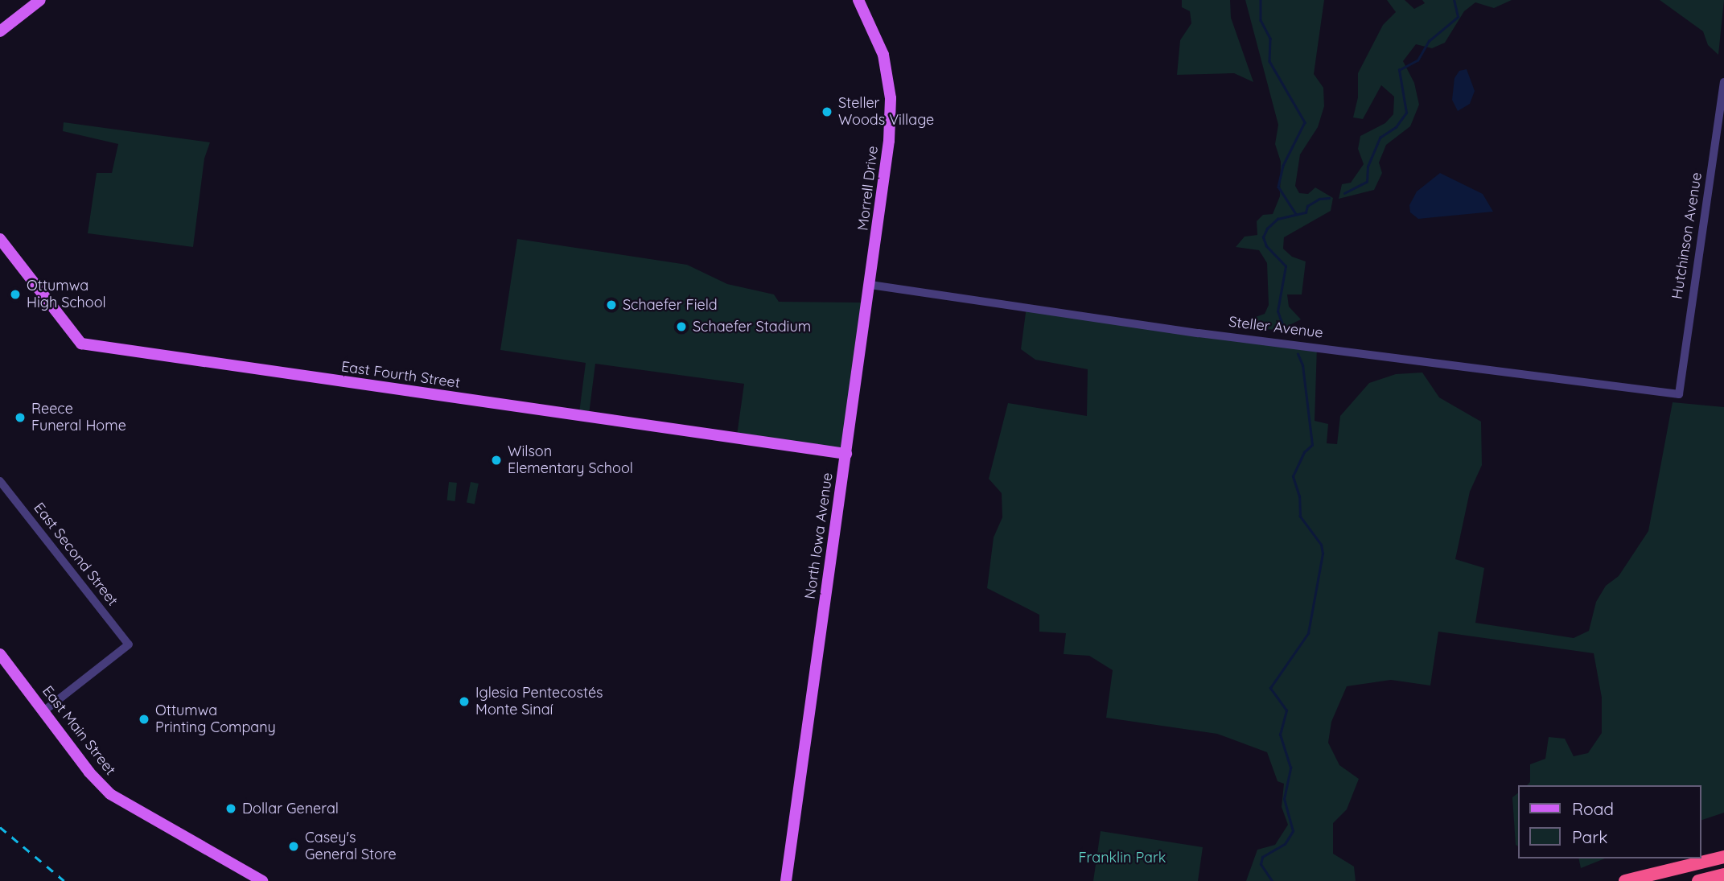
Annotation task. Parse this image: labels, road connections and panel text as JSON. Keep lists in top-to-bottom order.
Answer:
{
  "streets": {
    "main road": [
      "Morrell Drive",
      "East Fourth Street",
      "North Iowa Avenue",
      "East Main Street"
    ],
    "street": ["Hutchinson Avenue", "Steller Avenue", "East Second Street"]
  },
  "crossings": [
    ["Morrell Drive", "Steller Avenue"],
    ["Morrell Drive", "North Iowa Avenue"],
    ["Hutchinson Avenue", "Steller Avenue"],
    ["Steller Avenue", "North Iowa Avenue"],
    ["East Fourth Street", "North Iowa Avenue"],
    ["East Second Street", "East Main Street"]
  ],
  "parks": ["Franklin Park"],
  "places": [
    "Steller Woods Village",
    "Ottumwa High School",
    "Schaefer Field",
    "Schaefer Stadium",
    "Reece Funeral Home",
    "Wilson Elementary School",
    "Iglesia Pentecostés Monte Sinaí",
    "Ottumwa Printing Company",
    "Dollar General",
    "Casey's General Store"
  ],
  "legend": ["Road", "Park"]
}
